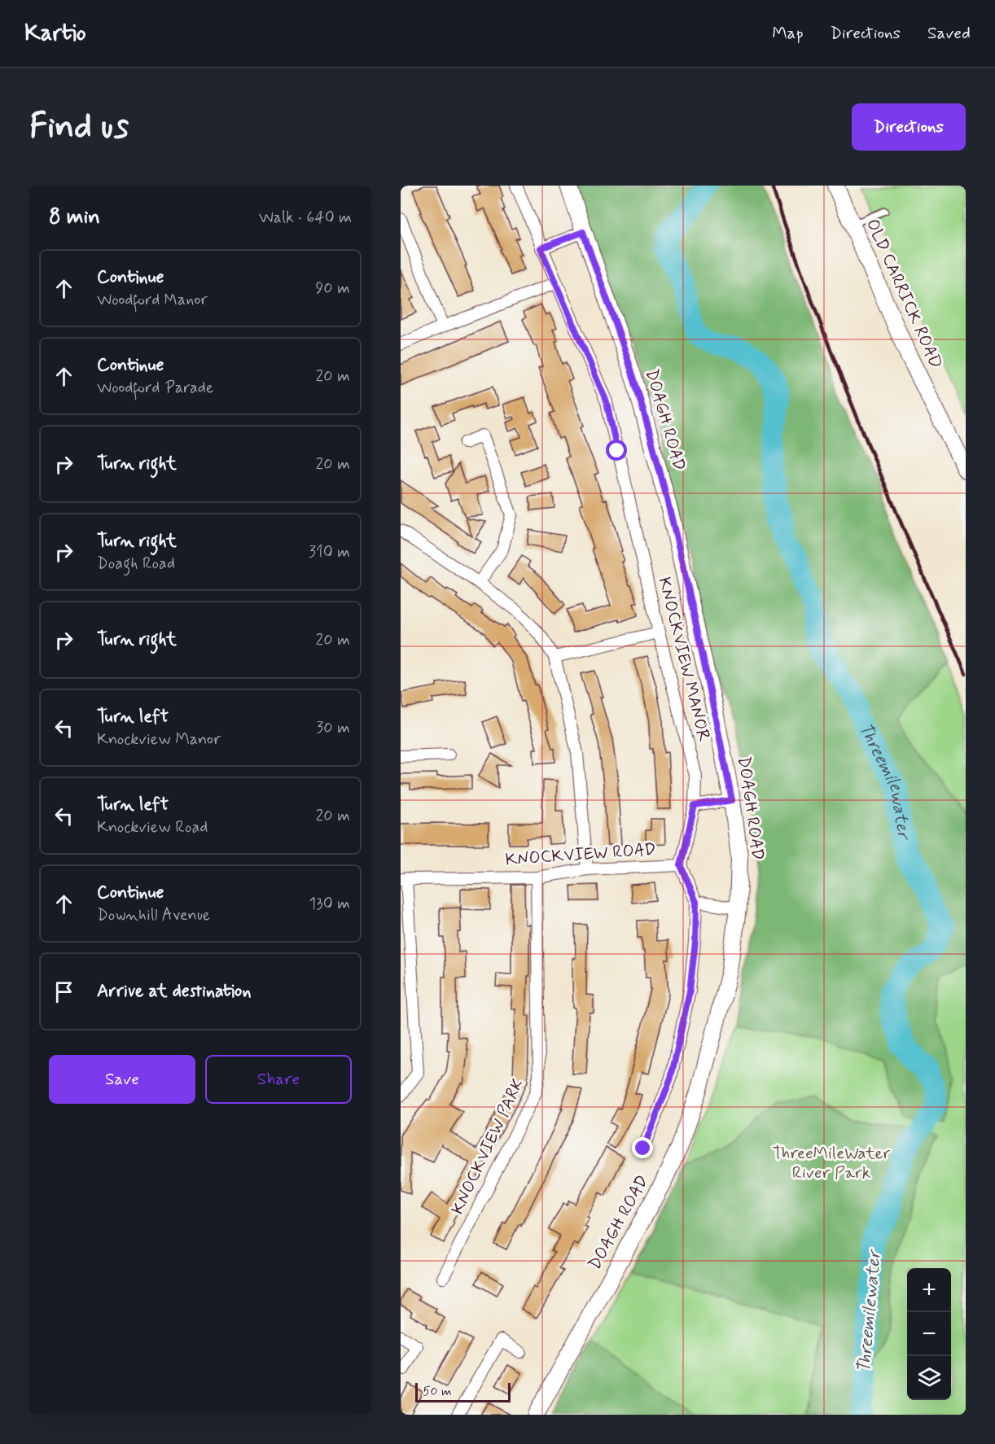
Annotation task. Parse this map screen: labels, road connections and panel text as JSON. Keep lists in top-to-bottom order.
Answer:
{
  "streets": {
    "main road": ["OLD CARRICK ROAD", "DOAGH ROAD"],
    "street": ["KNOCKVIEW MANOR", "KNOCKVIEW ROAD", "KNOCKVIEW PARK"]
  },
  "crossings": [
    ["KNOCKVIEW MANOR", "KNOCKVIEW ROAD"],
    ["KNOCKVIEW ROAD", "KNOCKVIEW PARK"]
  ],
  "water": ["Threemilewater"],
  "parks": ["ThreeMileWater River Park"],
  "scale_bar": "50 m",
  "page": {
    "header": "Kartio",
    "nav": ["Map", "Directions", "Saved"],
    "buttons": [
      "Directions",
      ["Save", "Share"]
    ],
    "title": "Find us",
    "heading": ["8 min", "Walk · 640 m"],
    "list": [
      ["Continue", "Woodford Manor", "90 m"],
      ["Continue", "Woodford Parade", "20 m"],
      ["Turn right", "20 m"],
      ["Turn right", "Doagh Road", "310 m"],
      ["Turn right", "20 m"],
      ["Turn left", "Knockview Manor", "30 m"],
      ["Turn left", "Knockview Road", "20 m"],
      ["Continue", "Downhill Avenue", "130 m"],
      "Arrive at destination"
    ],
    "map_buttons": ["+", "−"],
    "scale": "50 m"
  }
}
